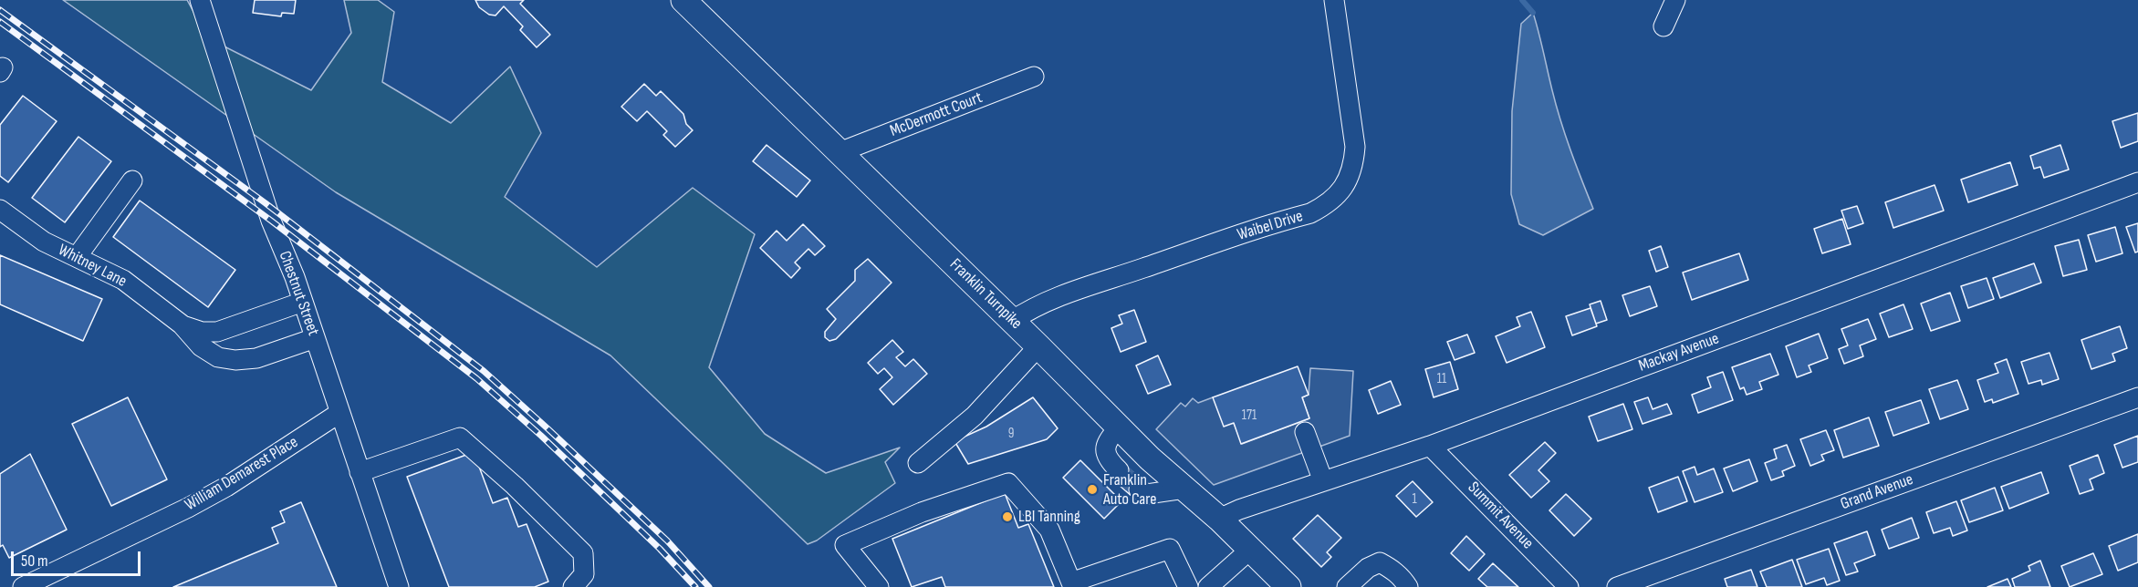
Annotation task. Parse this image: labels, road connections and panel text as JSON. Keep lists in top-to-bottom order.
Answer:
{
  "streets": {
    "main road": ["Franklin Turnpike"],
    "street": [
      "McDermott Court",
      "Waibel Drive",
      "Whitney Lane",
      "Chestnut Street",
      "Mackay Avenue",
      "William Demarest Place",
      "Grand Avenue",
      "Summit Avenue"
    ]
  },
  "crossings": [
    ["McDermott Court", "Franklin Turnpike"],
    ["Waibel Drive", "Franklin Turnpike"],
    ["Whitney Lane", "Chestnut Street"],
    ["Chestnut Street", "William Demarest Place"],
    ["Franklin Turnpike", "Mackay Avenue"],
    ["Mackay Avenue", "Summit Avenue"]
  ],
  "places": ["Franklin Auto Care", "LBI Tanning"],
  "house_numbers": [
    "11",
    "171",
    "9",
    "1"
  ],
  "scale_bar": "50 m"
}
